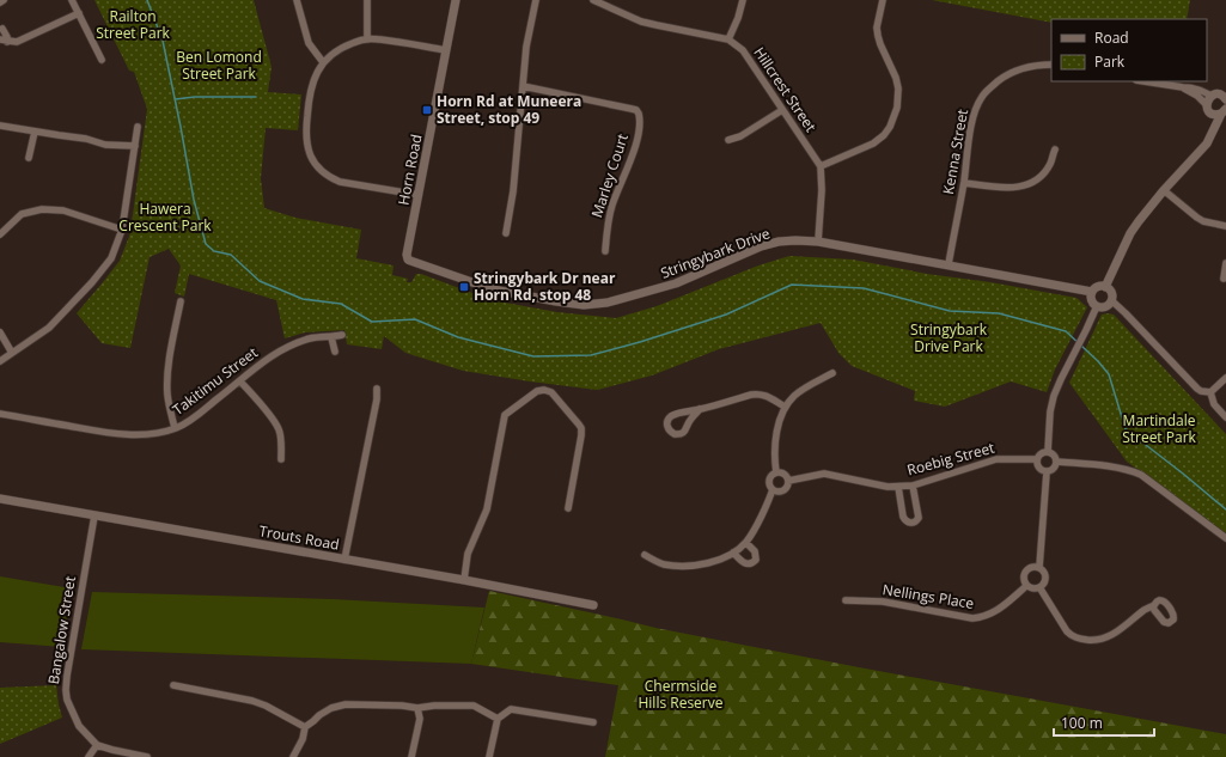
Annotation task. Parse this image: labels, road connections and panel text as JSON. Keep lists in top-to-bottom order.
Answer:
{
  "streets": {
    "street": [
      "Hillcrest Street",
      "Kenna Street",
      "Horn Road",
      "Marley Court",
      "Stringybark Drive",
      "Takitimu Street",
      "Roebig Street",
      "Trouts Road",
      "Nellings Place",
      "Bangalow Street"
    ]
  },
  "crossings": [
    ["Kenna Street", "Stringybark Drive"],
    ["Horn Road", "Stringybark Drive"],
    ["Trouts Road", "Bangalow Street"]
  ],
  "parks": [
    "Railton Street Park",
    "Ben Lomond Street Park",
    "Hawera Crescent Park",
    "Stringybark Drive Park",
    "Martindale Street Park",
    "Chermside Hills Reserve"
  ],
  "places": {
    "transit": ["Horn Rd at Muneera Street, stop 49", "Stringybark Dr near Horn Rd, stop 48"]
  },
  "legend": ["Road", "Park"],
  "scale_bar": "100 m"
}
